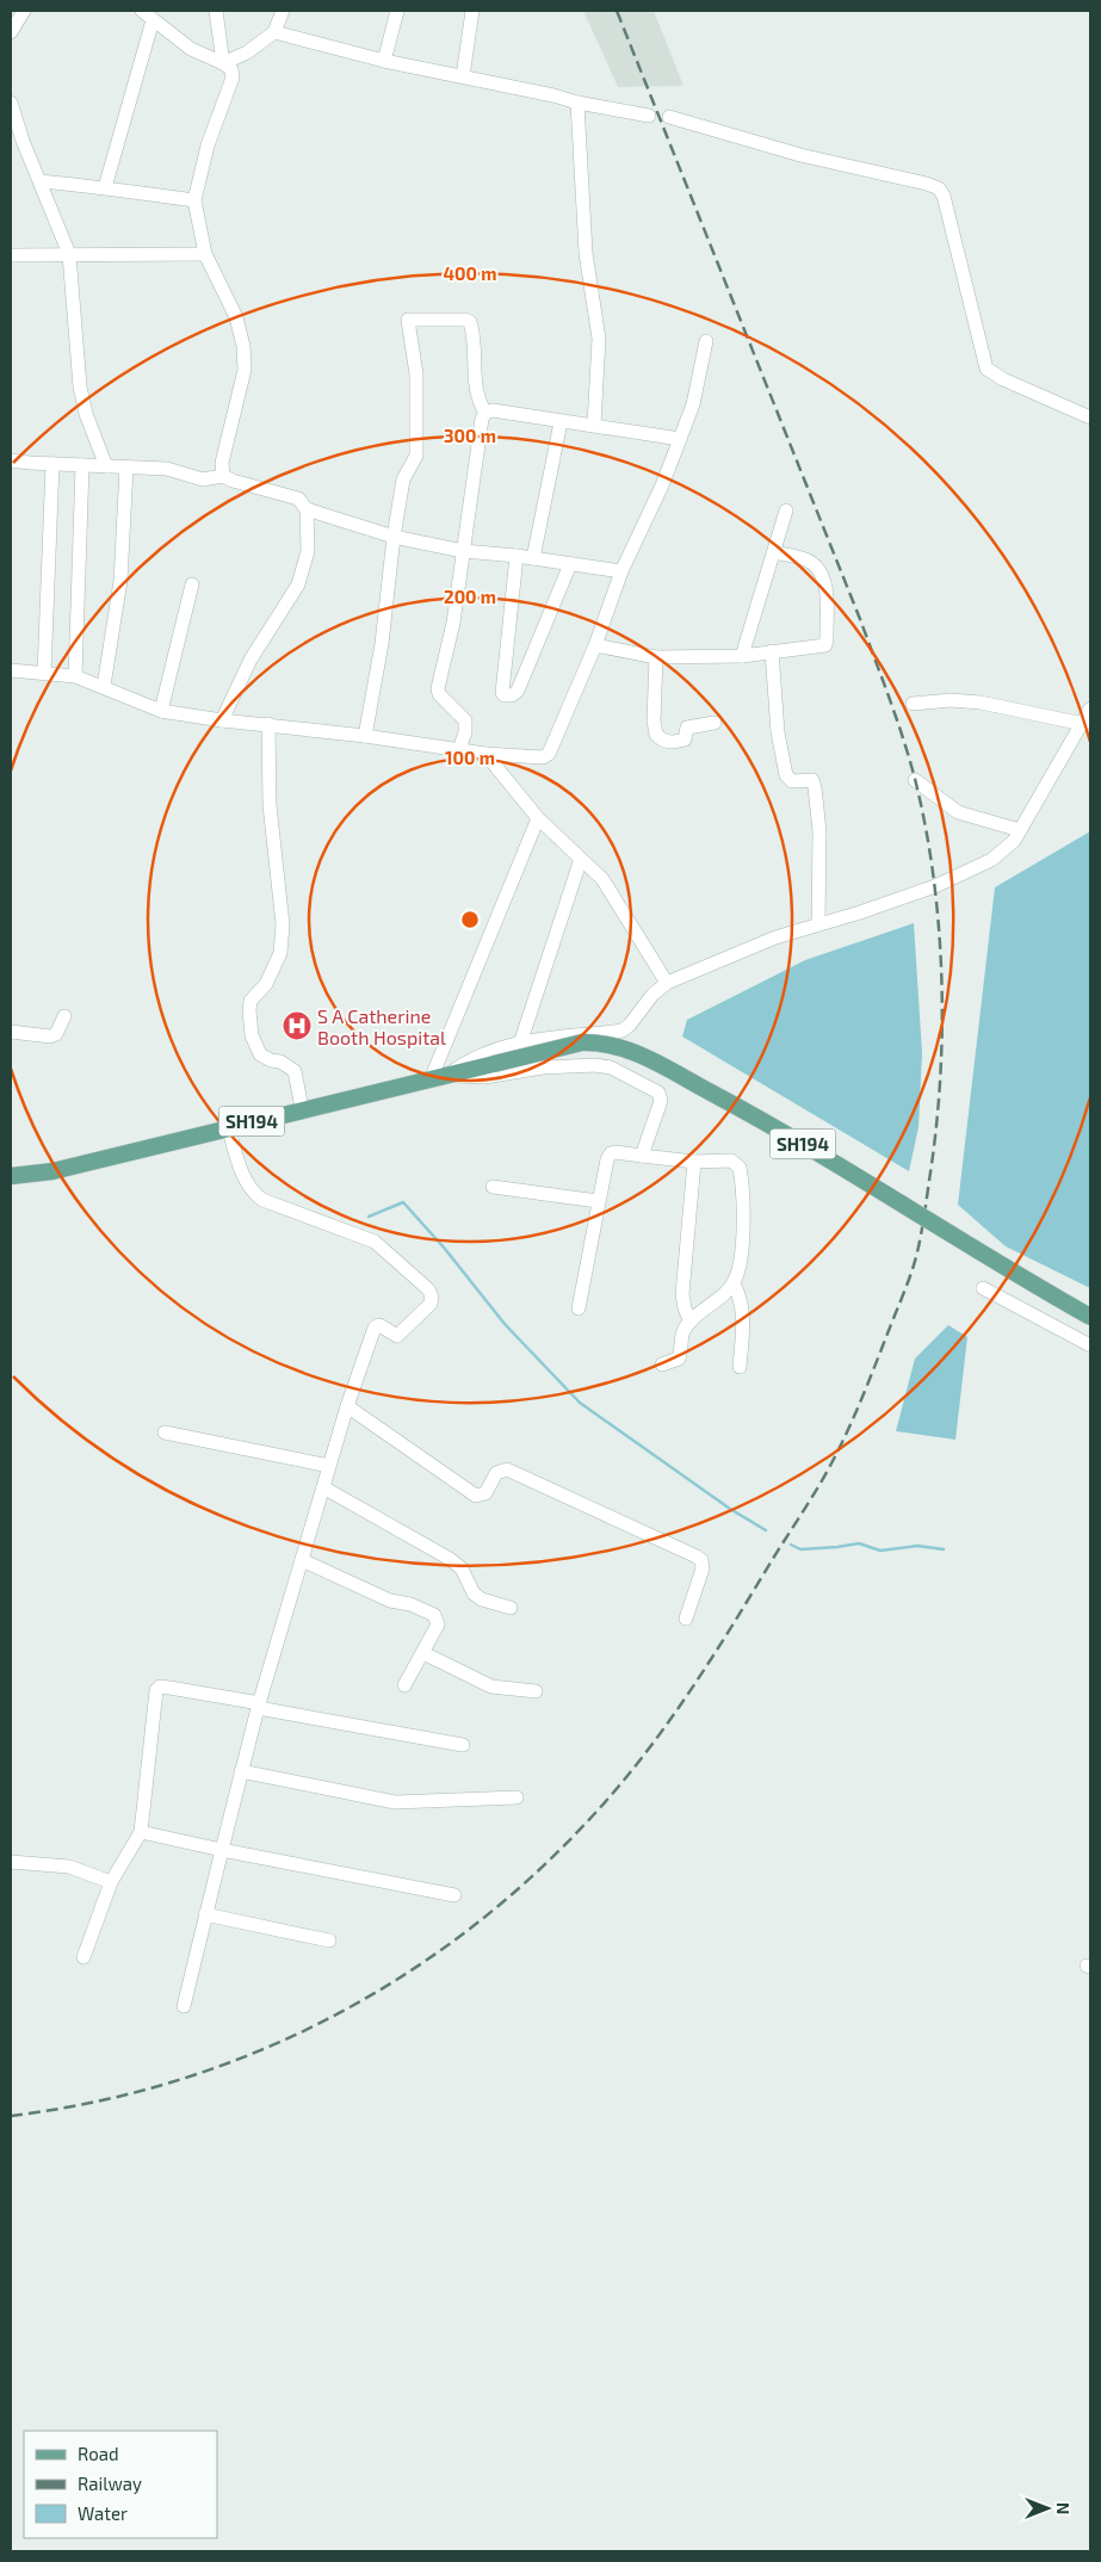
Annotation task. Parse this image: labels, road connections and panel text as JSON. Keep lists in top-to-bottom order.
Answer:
{
  "streets": {
    "main road": ["SH194"]
  },
  "places": {
    "hospital": ["S A Catherine Booth Hospital"]
  },
  "legend": ["Road", "Railway", "Water"],
  "north": "right",
  "rings": [
    "400 m",
    "300 m",
    "200 m",
    "100 m"
  ]
}
